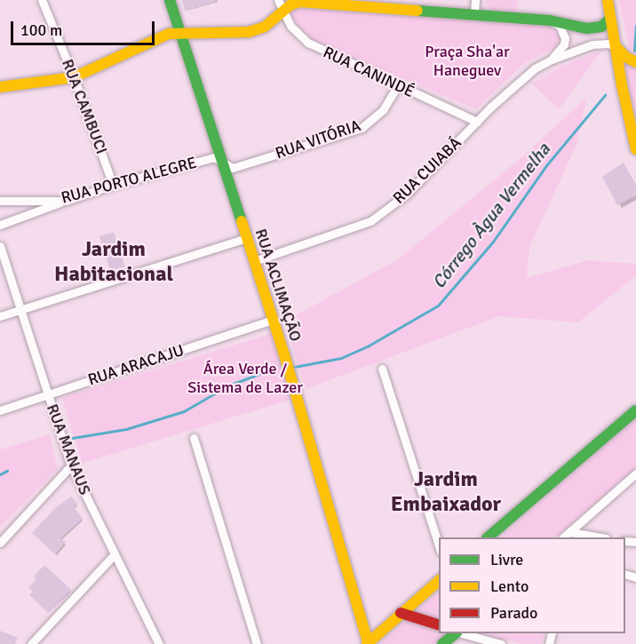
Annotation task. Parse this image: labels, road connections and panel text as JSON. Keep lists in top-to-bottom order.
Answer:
{
  "streets": {
    "street": [
      "RUA CANINDÉ",
      "RUA CAMBUCI",
      "RUA VITÓRIA",
      "RUA CUIABÁ",
      "RUA PORTO ALEGRE",
      "RUA ACLIMAÇÃO",
      "RUA ARACAJU",
      "RUA MANAUS"
    ]
  },
  "crossings": [
    ["RUA CANINDÉ", "RUA VITÓRIA"],
    ["RUA CANINDÉ", "RUA CUIABÁ"],
    ["RUA CAMBUCI", "RUA PORTO ALEGRE"],
    ["RUA VITÓRIA", "RUA PORTO ALEGRE"],
    ["RUA VITÓRIA", "RUA ACLIMAÇÃO"],
    ["RUA CUIABÁ", "RUA ACLIMAÇÃO"],
    ["RUA PORTO ALEGRE", "RUA ACLIMAÇÃO"],
    ["RUA ACLIMAÇÃO", "RUA ARACAJU"],
    ["RUA ARACAJU", "RUA MANAUS"]
  ],
  "districts": ["Jardim Habitacional", "Jardim Embaixador"],
  "water": ["Córrego Àgua Vermelha"],
  "parks": ["Praça Sha'ar Haneguev", "Área Verde / Sistema de Lazer"],
  "legend": ["Livre", "Lento", "Parado"],
  "scale_bar": "100 m"
}
